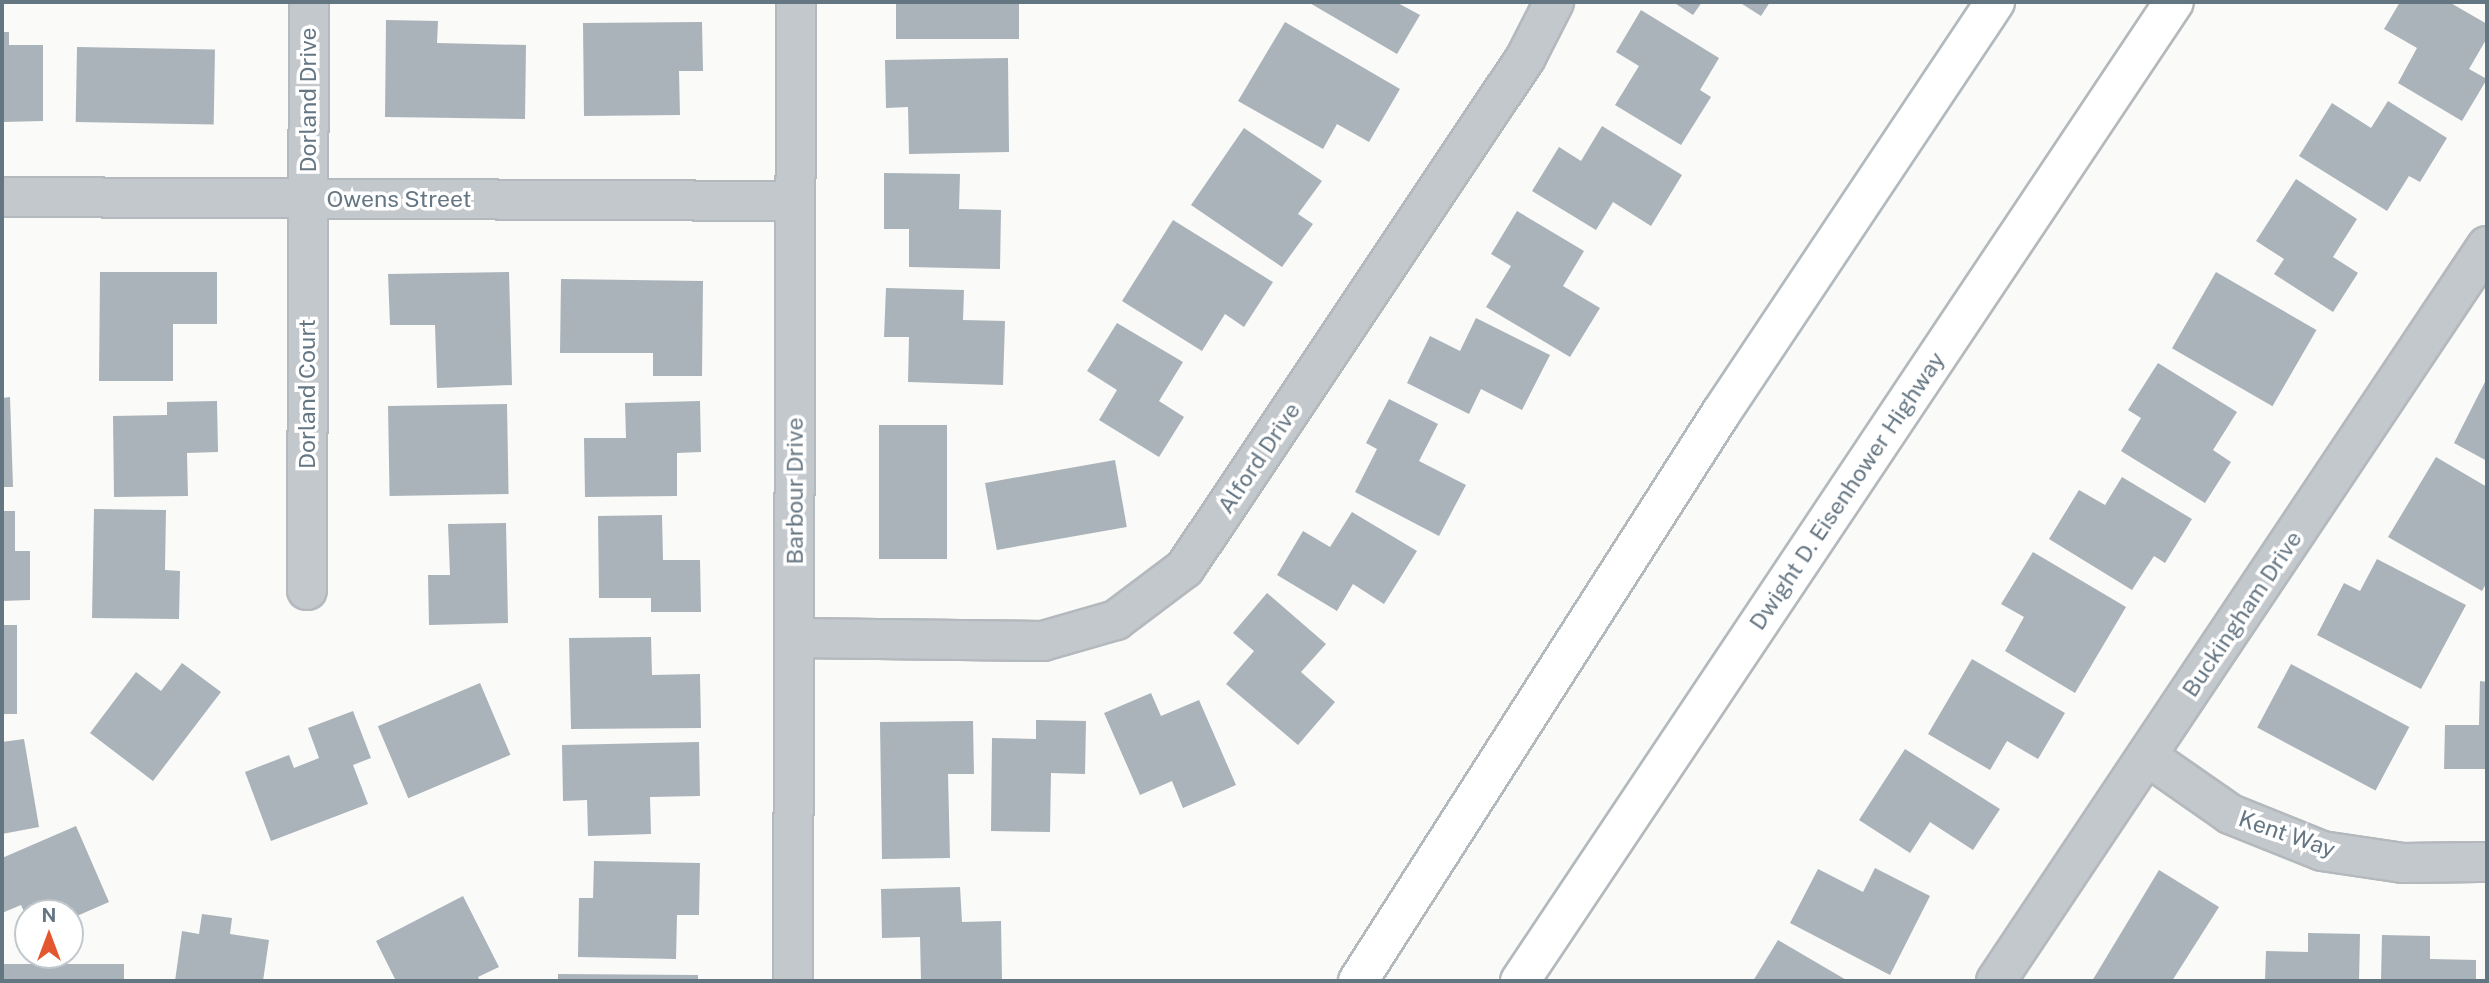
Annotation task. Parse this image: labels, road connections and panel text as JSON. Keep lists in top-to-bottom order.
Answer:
{
  "streets": {
    "highway": ["Dwight D. Eisenhower Highway"],
    "street": [
      "Dorland Drive",
      "Owens Street",
      "Dorland Court",
      "Alford Drive",
      "Barbour Drive",
      "Buckingham Drive",
      "Kent Way"
    ]
  },
  "crossings": [
    ["Dorland Drive", "Owens Street"],
    ["Dorland Drive", "Dorland Court"],
    ["Owens Street", "Dorland Court"],
    ["Owens Street", "Barbour Drive"],
    ["Alford Drive", "Barbour Drive"],
    ["Buckingham Drive", "Kent Way"]
  ],
  "north": "top"
}
